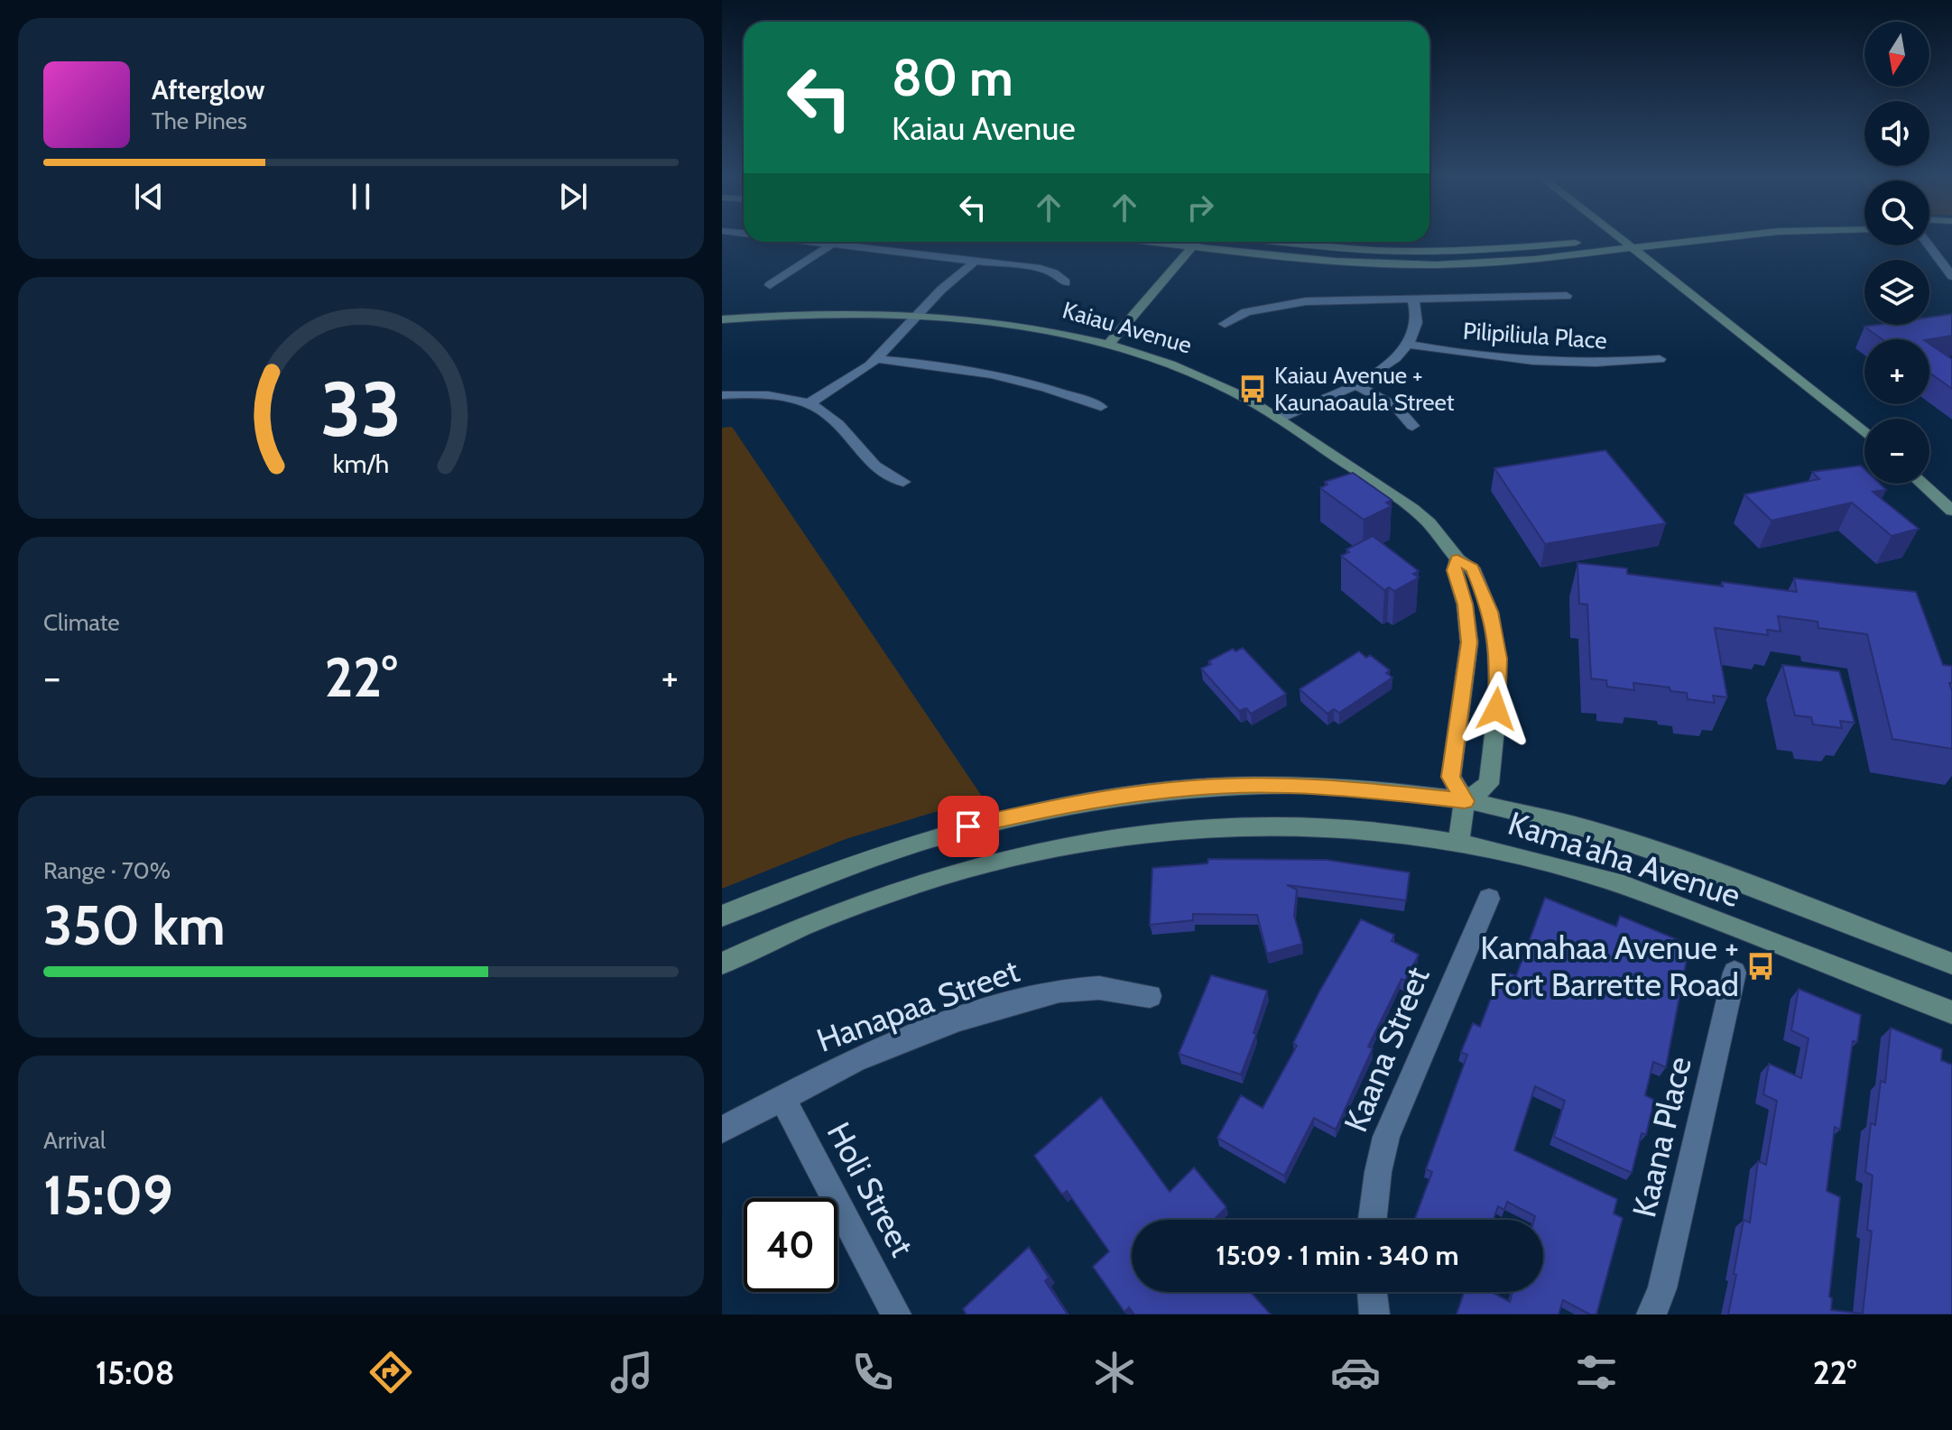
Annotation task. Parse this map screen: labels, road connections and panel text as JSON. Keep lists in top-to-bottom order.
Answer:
{
  "streets": {
    "main road": ["Kaiau Avenue", "Kama'aha Avenue"],
    "street": [
      "Pilipiliula Place",
      "Hanapaa Street",
      "Kaana Street",
      "Kaana Place",
      "Holi Street"
    ]
  },
  "crossings": [
    ["Kaiau Avenue", "Kama'aha Avenue"],
    ["Hanapaa Street", "Holi Street"]
  ],
  "places": {
    "bus stop": ["Kaiau Avenue + Kaunaoaula Street", "Kamahaa Avenue + Fort Barrette Road"]
  },
  "north": "bottom",
  "page": {
    "map_buttons": ["+", "−"],
    "turn": ["80 m", "Kaiau Avenue"],
    "song": ["Afterglow", "The Pines"],
    "tile": [
      "Climate",
      ["Range · 70%", "350 km"],
      ["Arrival", "15:09"]
    ],
    "heat": ["−", "22°", "+"],
    "limit": "40",
    "trip": "15:09 · 1 min · 340 m",
    "tabs": ["15:08", "22°"],
    "gauge": ["33", "km/h"]
  }
}
